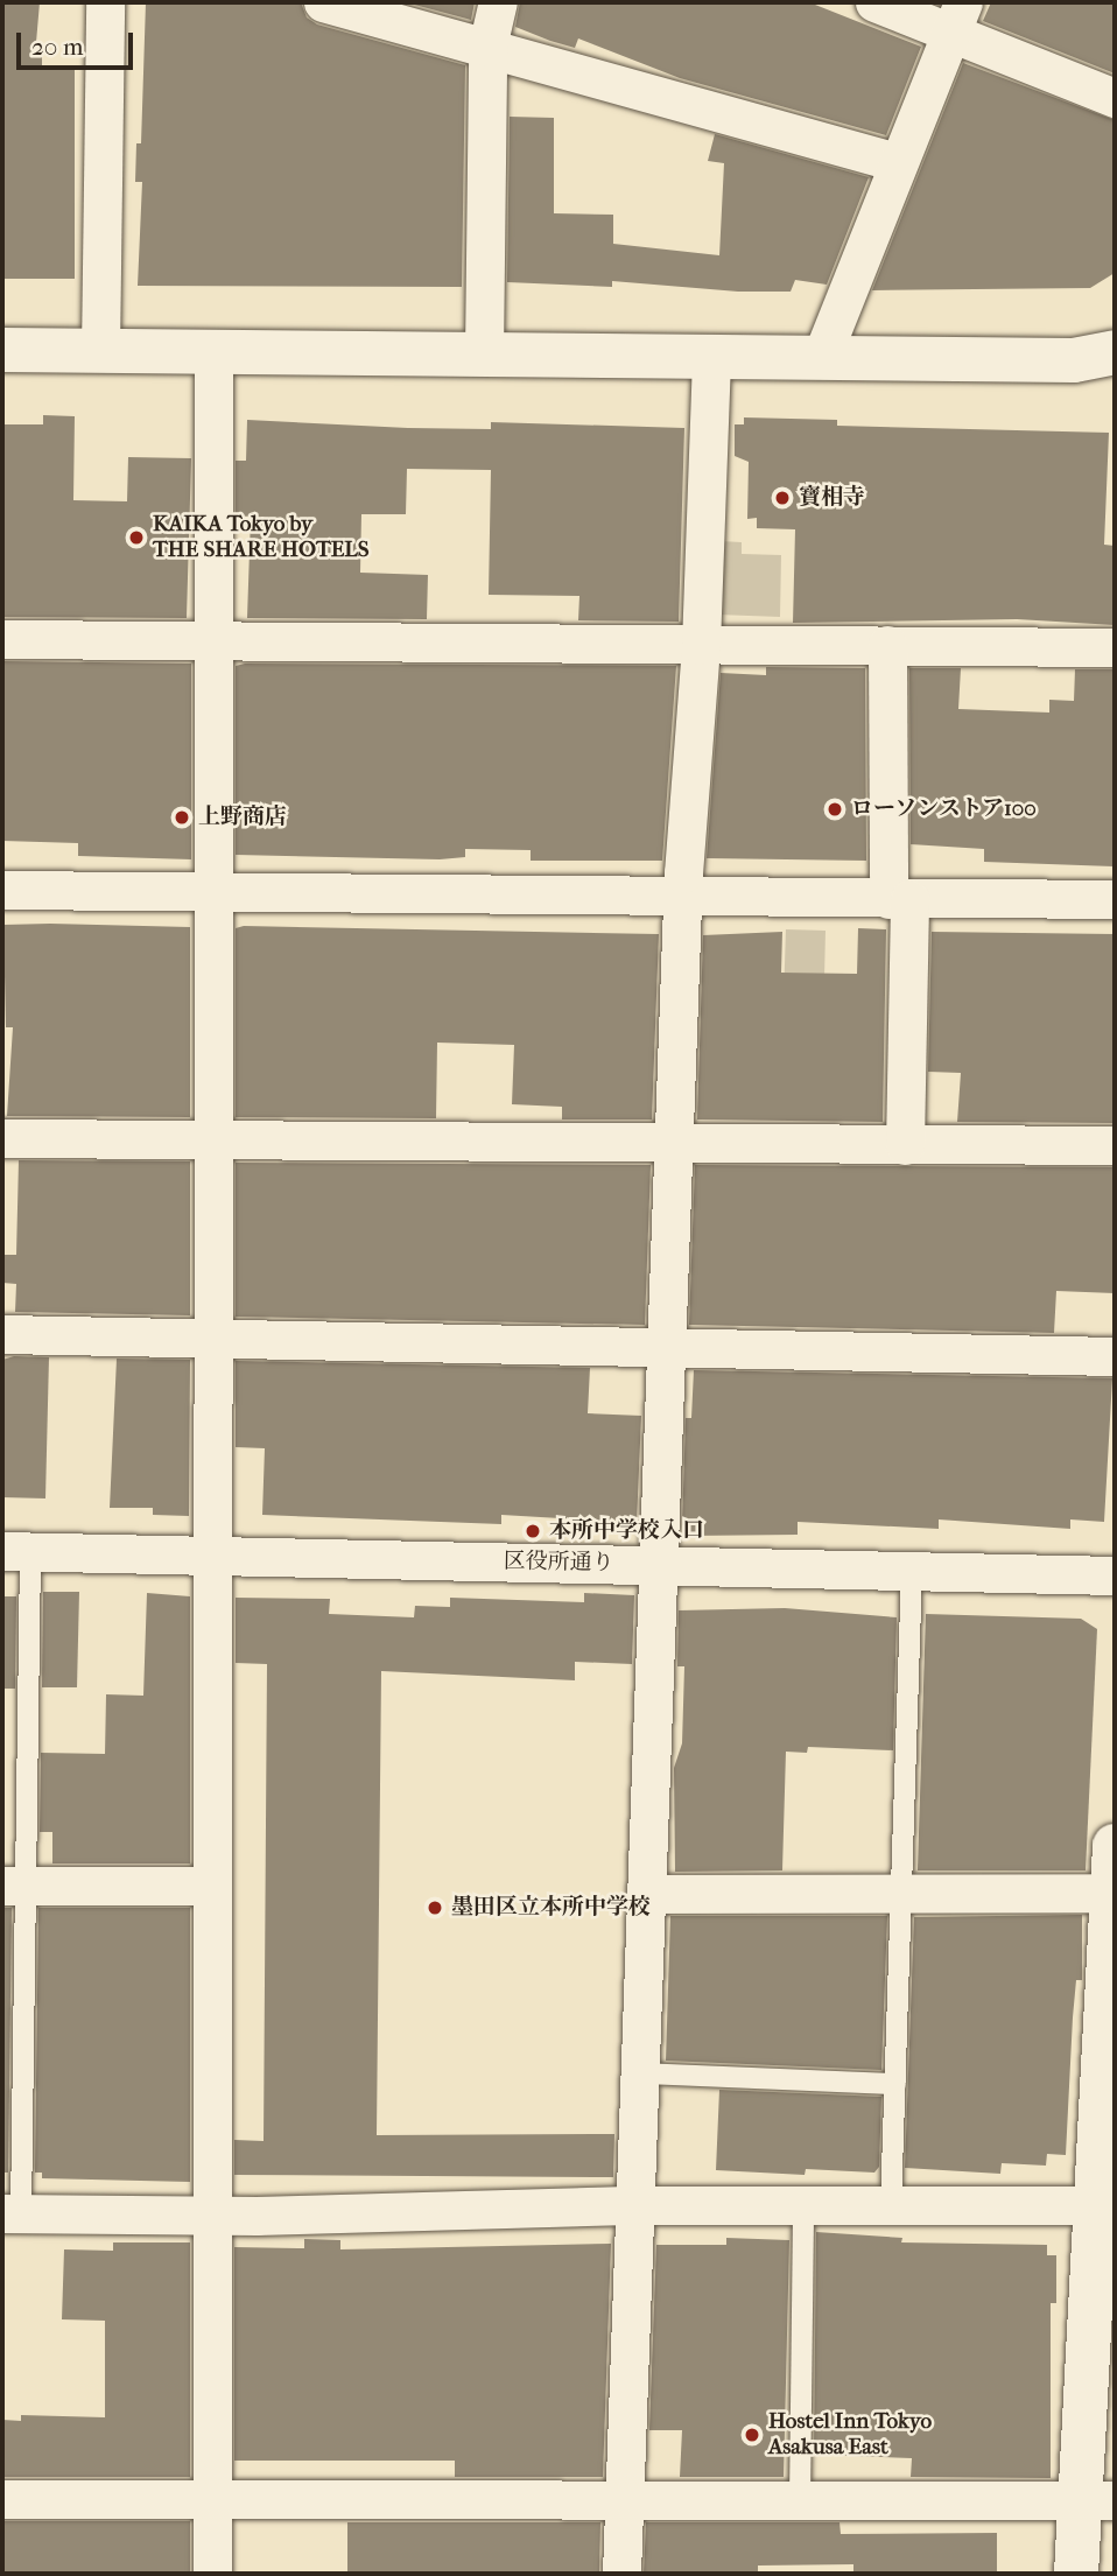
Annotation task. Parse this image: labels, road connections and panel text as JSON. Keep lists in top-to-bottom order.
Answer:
{
  "streets": {
    "street": ["区役所通り"]
  },
  "places": [
    "寶相寺",
    "KAIKA Tokyo by THE SHARE HOTELS",
    "ローソンストア100",
    "上野商店",
    "本所中学校入口",
    "墨田区立本所中学校",
    "Hostel Inn Tokyo Asakusa East"
  ],
  "scale_bar": "20 m"
}
